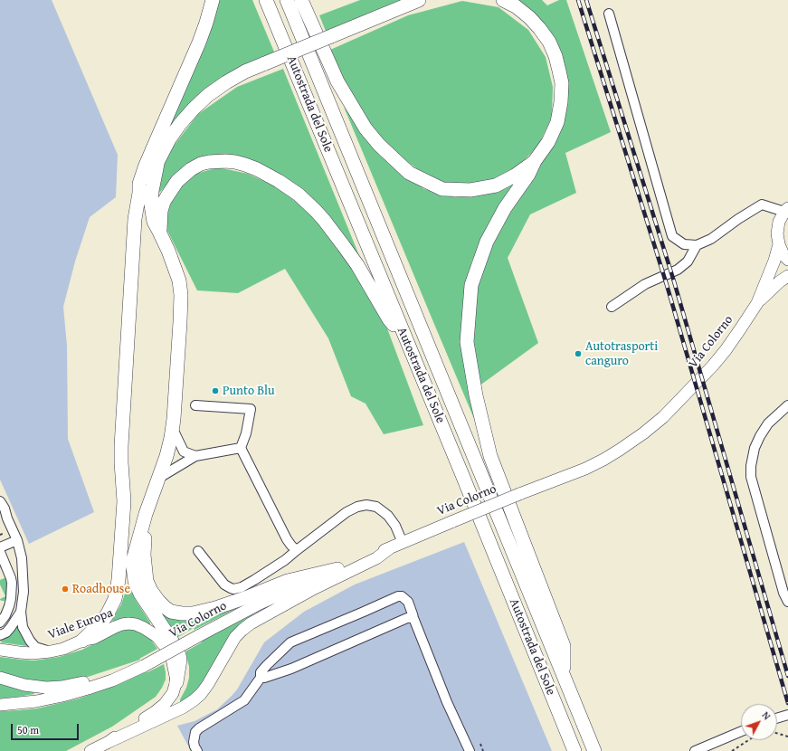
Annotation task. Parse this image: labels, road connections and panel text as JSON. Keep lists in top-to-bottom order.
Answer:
{
  "streets": {
    "highway": ["Autostrada del Sole"],
    "main road": ["Via Colorno", "Viale Europa"]
  },
  "places": ["Autotrasporti canguro", "Punto Blu", "Roadhouse"],
  "scale_bar": "50 m",
  "north": "top right"
}
